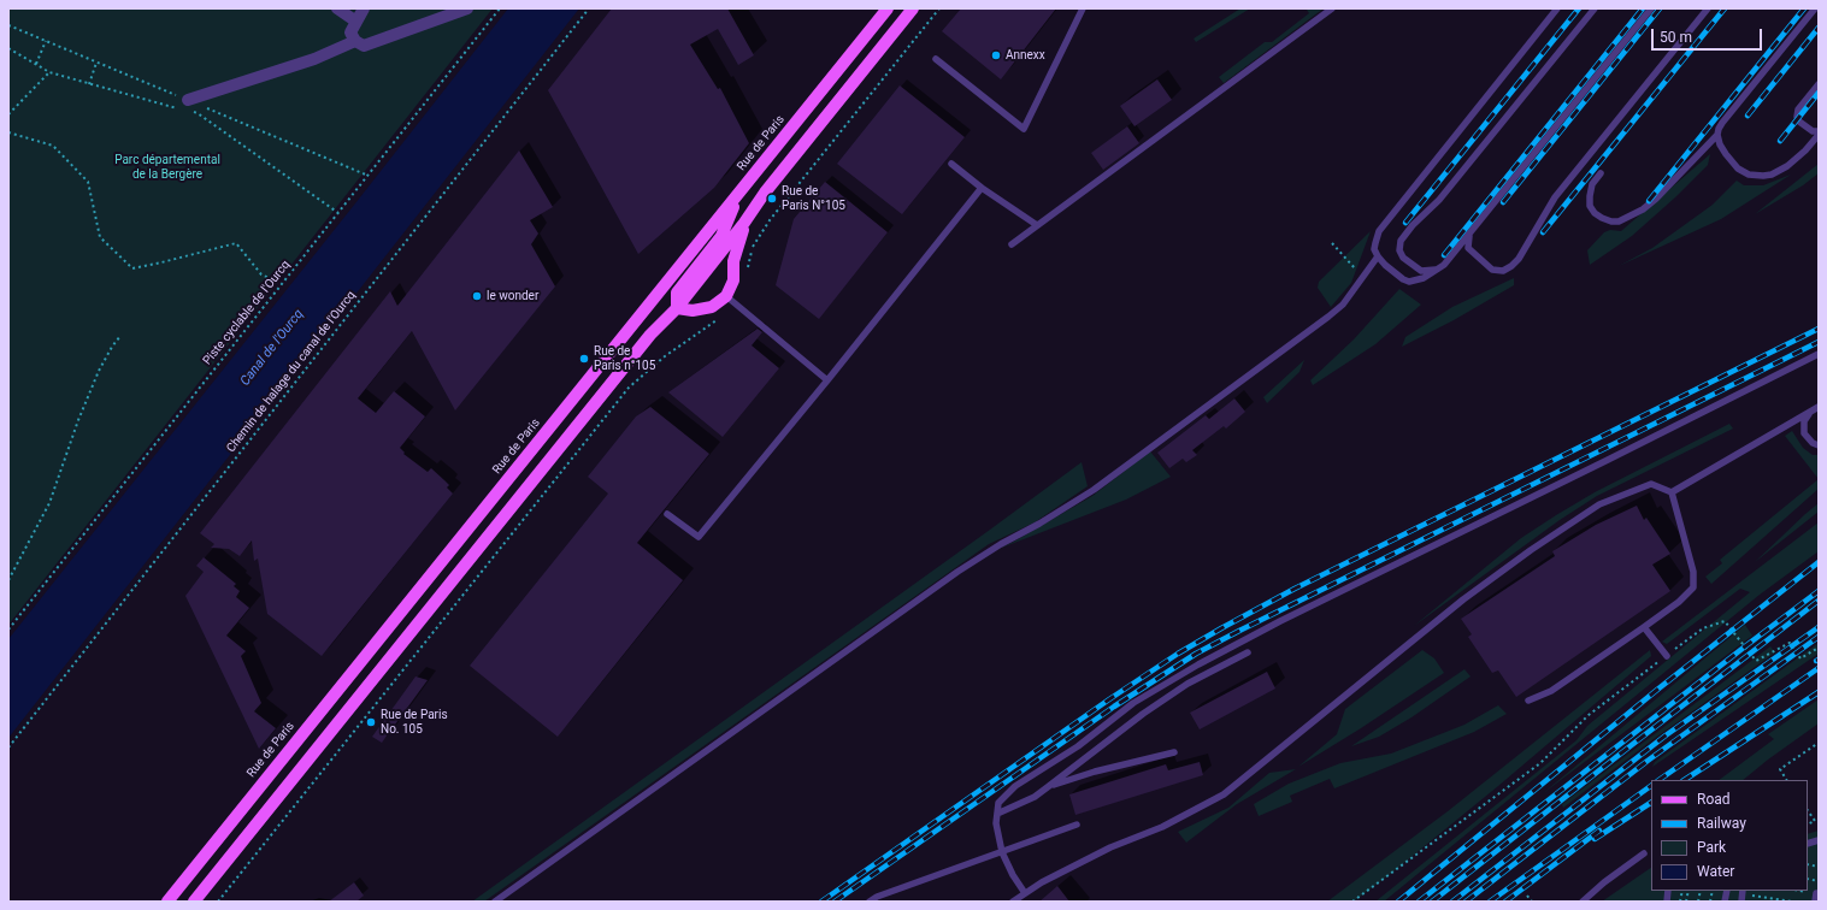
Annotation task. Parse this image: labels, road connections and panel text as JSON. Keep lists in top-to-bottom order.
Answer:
{
  "streets": {
    "main road": ["Rue de Paris"],
    "path": ["Piste cyclable de l'Ourcq", "Chemin de halage du canal de l'Ourcq"]
  },
  "water": ["Canal de l'Ourcq"],
  "parks": ["Parc départemental de la Bergère"],
  "places": [
    "Annexx",
    "Rue de Paris N°105",
    "le wonder",
    "Rue de Paris n°105",
    "Rue de Paris No. 105"
  ],
  "legend": [
    "Road",
    "Railway",
    "Park",
    "Water"
  ],
  "scale_bar": "50 m"
}
